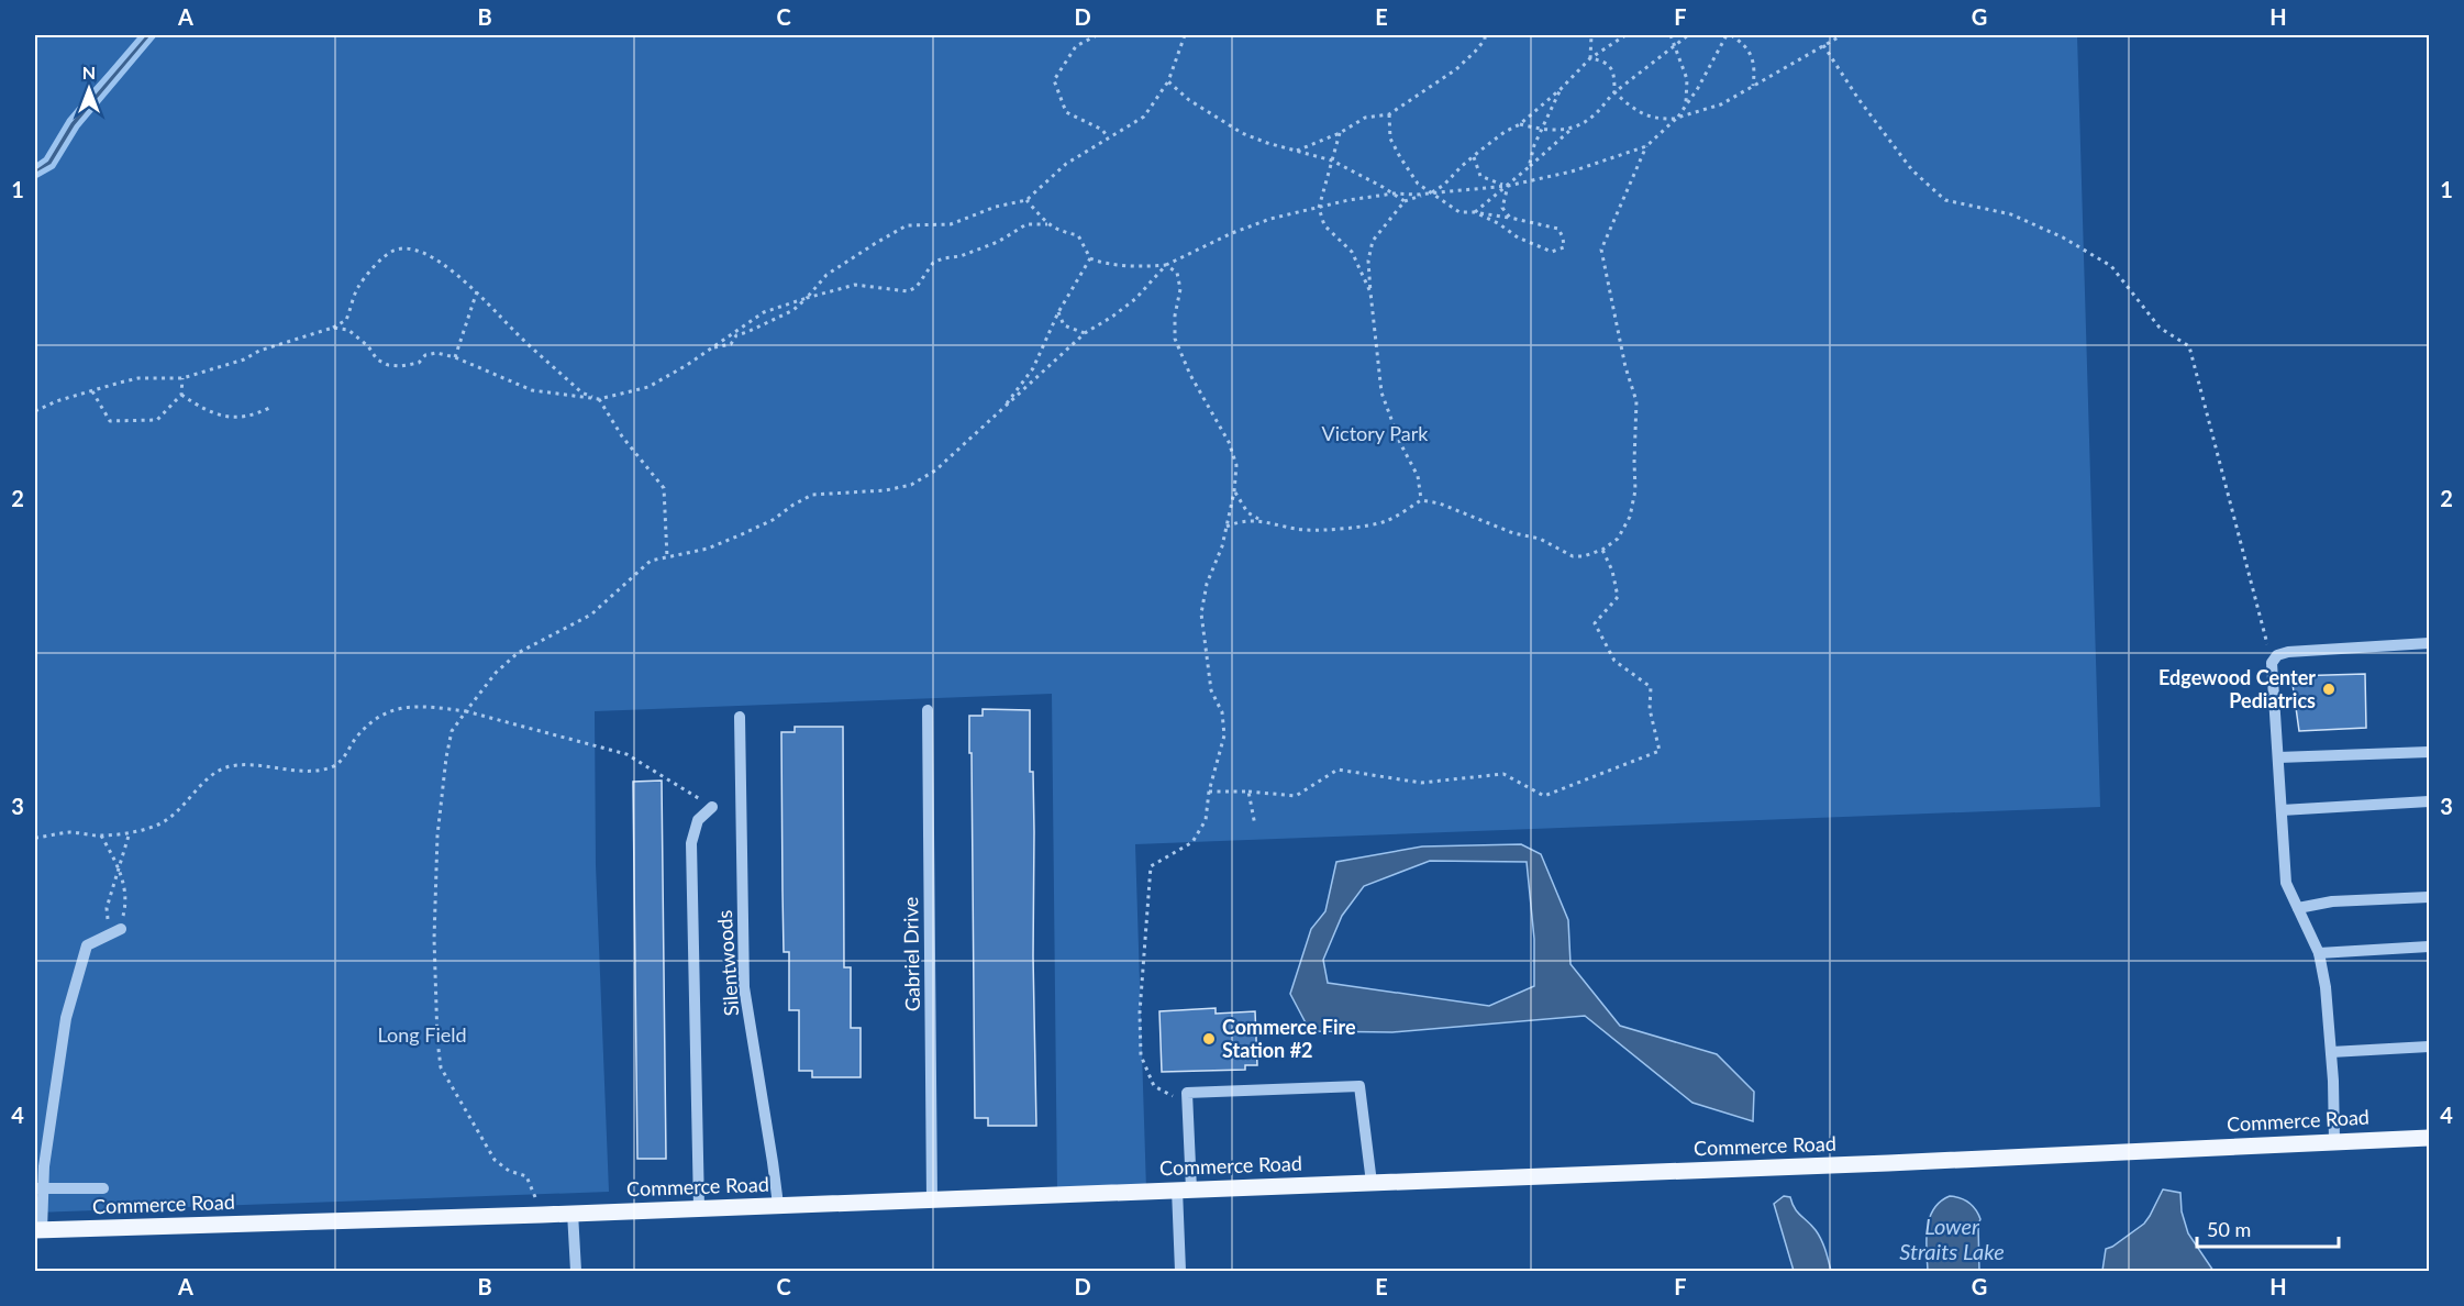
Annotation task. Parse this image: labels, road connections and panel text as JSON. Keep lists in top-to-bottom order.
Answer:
{
  "streets": {
    "main road": ["Commerce Road"],
    "street": ["Gabriel Drive", "Silentwoods"]
  },
  "crossings": [
    ["Gabriel Drive", "Commerce Road"],
    ["Silentwoods", "Commerce Road"]
  ],
  "water": ["Lower Straits Lake"],
  "parks": ["Victory Park", "Long Field"],
  "places": ["Edgewood Center Pediatrics", "Commerce Fire Station #2"],
  "scale_bar": "50 m",
  "north": "top",
  "grid": {
    "columns": [
      "A",
      "B",
      "C",
      "D",
      "E",
      "F",
      "G",
      "H"
    ],
    "rows": [
      "1",
      "2",
      "3",
      "4"
    ]
  }
}
